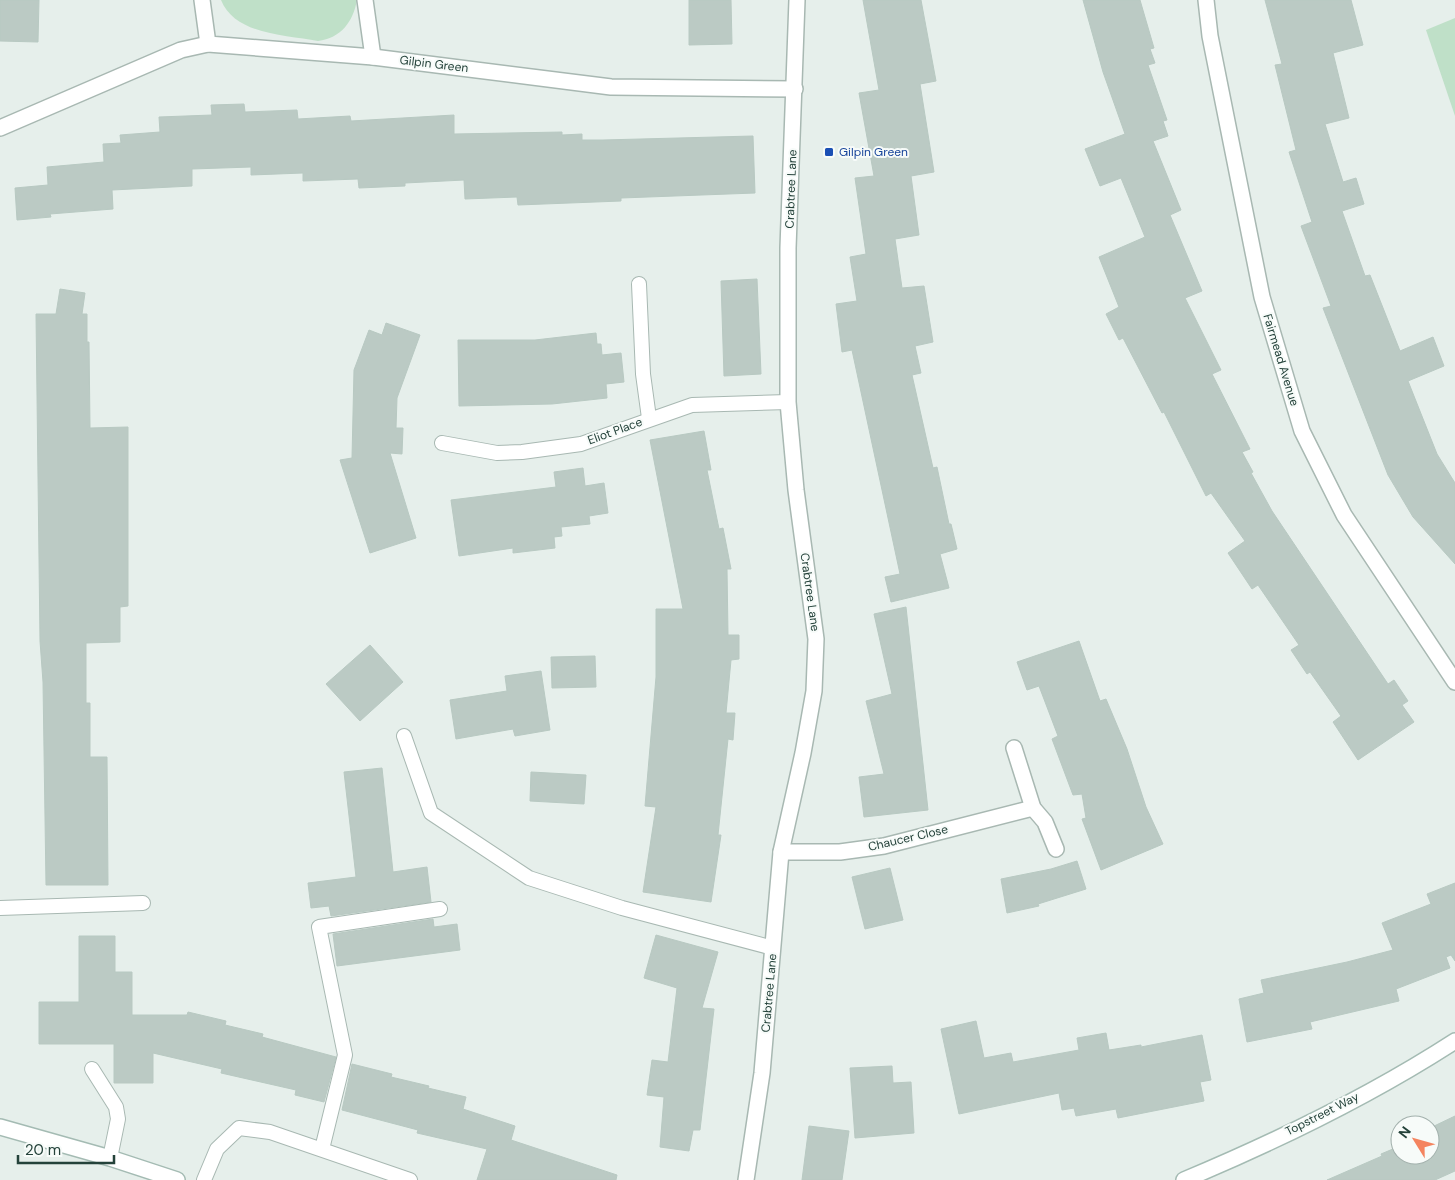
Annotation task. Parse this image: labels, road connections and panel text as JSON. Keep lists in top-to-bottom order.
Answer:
{
  "streets": {
    "street": [
      "Gilpin Green",
      "Crabtree Lane",
      "Fairmead Avenue",
      "Chaucer Close",
      "Topstreet Way"
    ],
    "lane": ["Eliot Place"]
  },
  "crossings": [
    ["Gilpin Green", "Crabtree Lane"],
    ["Crabtree Lane", "Eliot Place"],
    ["Crabtree Lane", "Chaucer Close"]
  ],
  "places": {
    "transit": ["Gilpin Green"]
  },
  "scale_bar": "20 m",
  "north": "top left"
}
